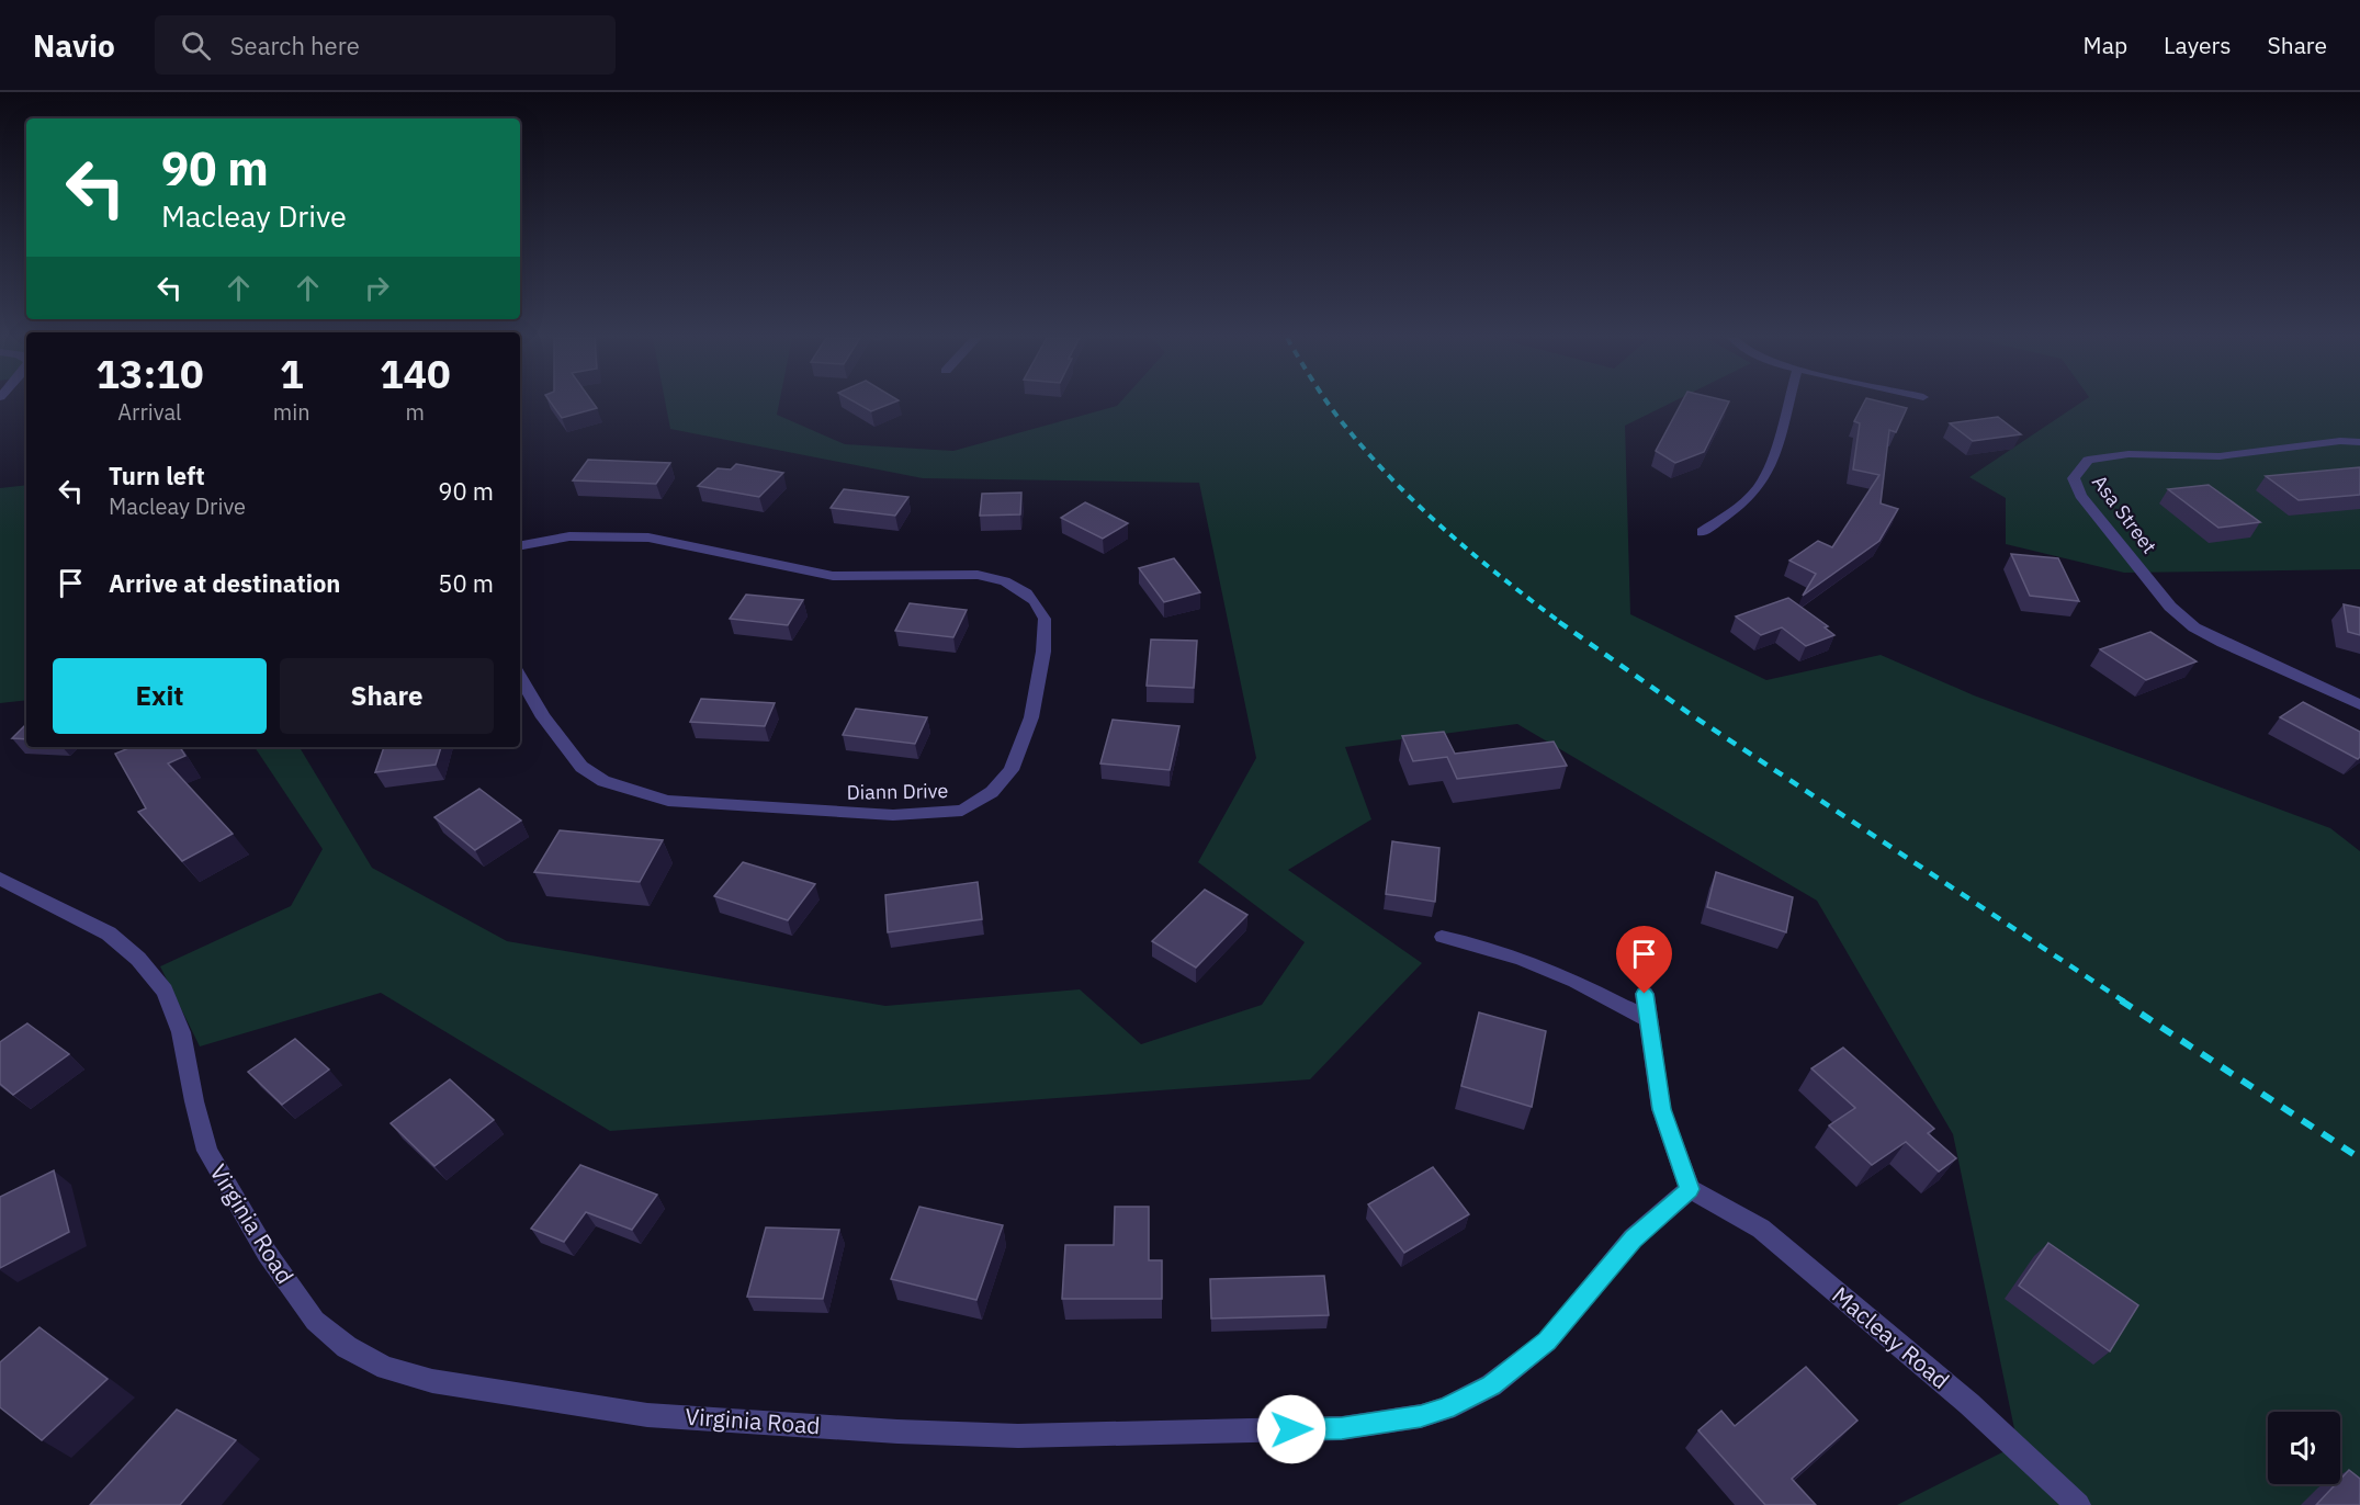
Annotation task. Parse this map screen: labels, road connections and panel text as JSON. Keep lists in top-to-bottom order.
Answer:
{
  "streets": {
    "street": [
      "Asa Street",
      "Diann Drive",
      "Virginia Road",
      "Macleay Road"
    ]
  },
  "crossings": [
    ["Virginia Road", "Macleay Road"]
  ],
  "page": {
    "header": "Navio",
    "search": "Search here",
    "nav": ["Map", "Layers", "Share"],
    "turn": ["90 m", "Macleay Drive"],
    "eta": [
      "13:10",
      "Arrival",
      "1",
      "min",
      "140",
      "m"
    ],
    "list": [
      {
        "name": "Turn left",
        "note": "Macleay Drive",
        "value": "90 m"
      },
      {
        "name": "Arrive at destination",
        "value": "50 m"
      }
    ],
    "buttons": ["Exit", "Share"]
  }
}
